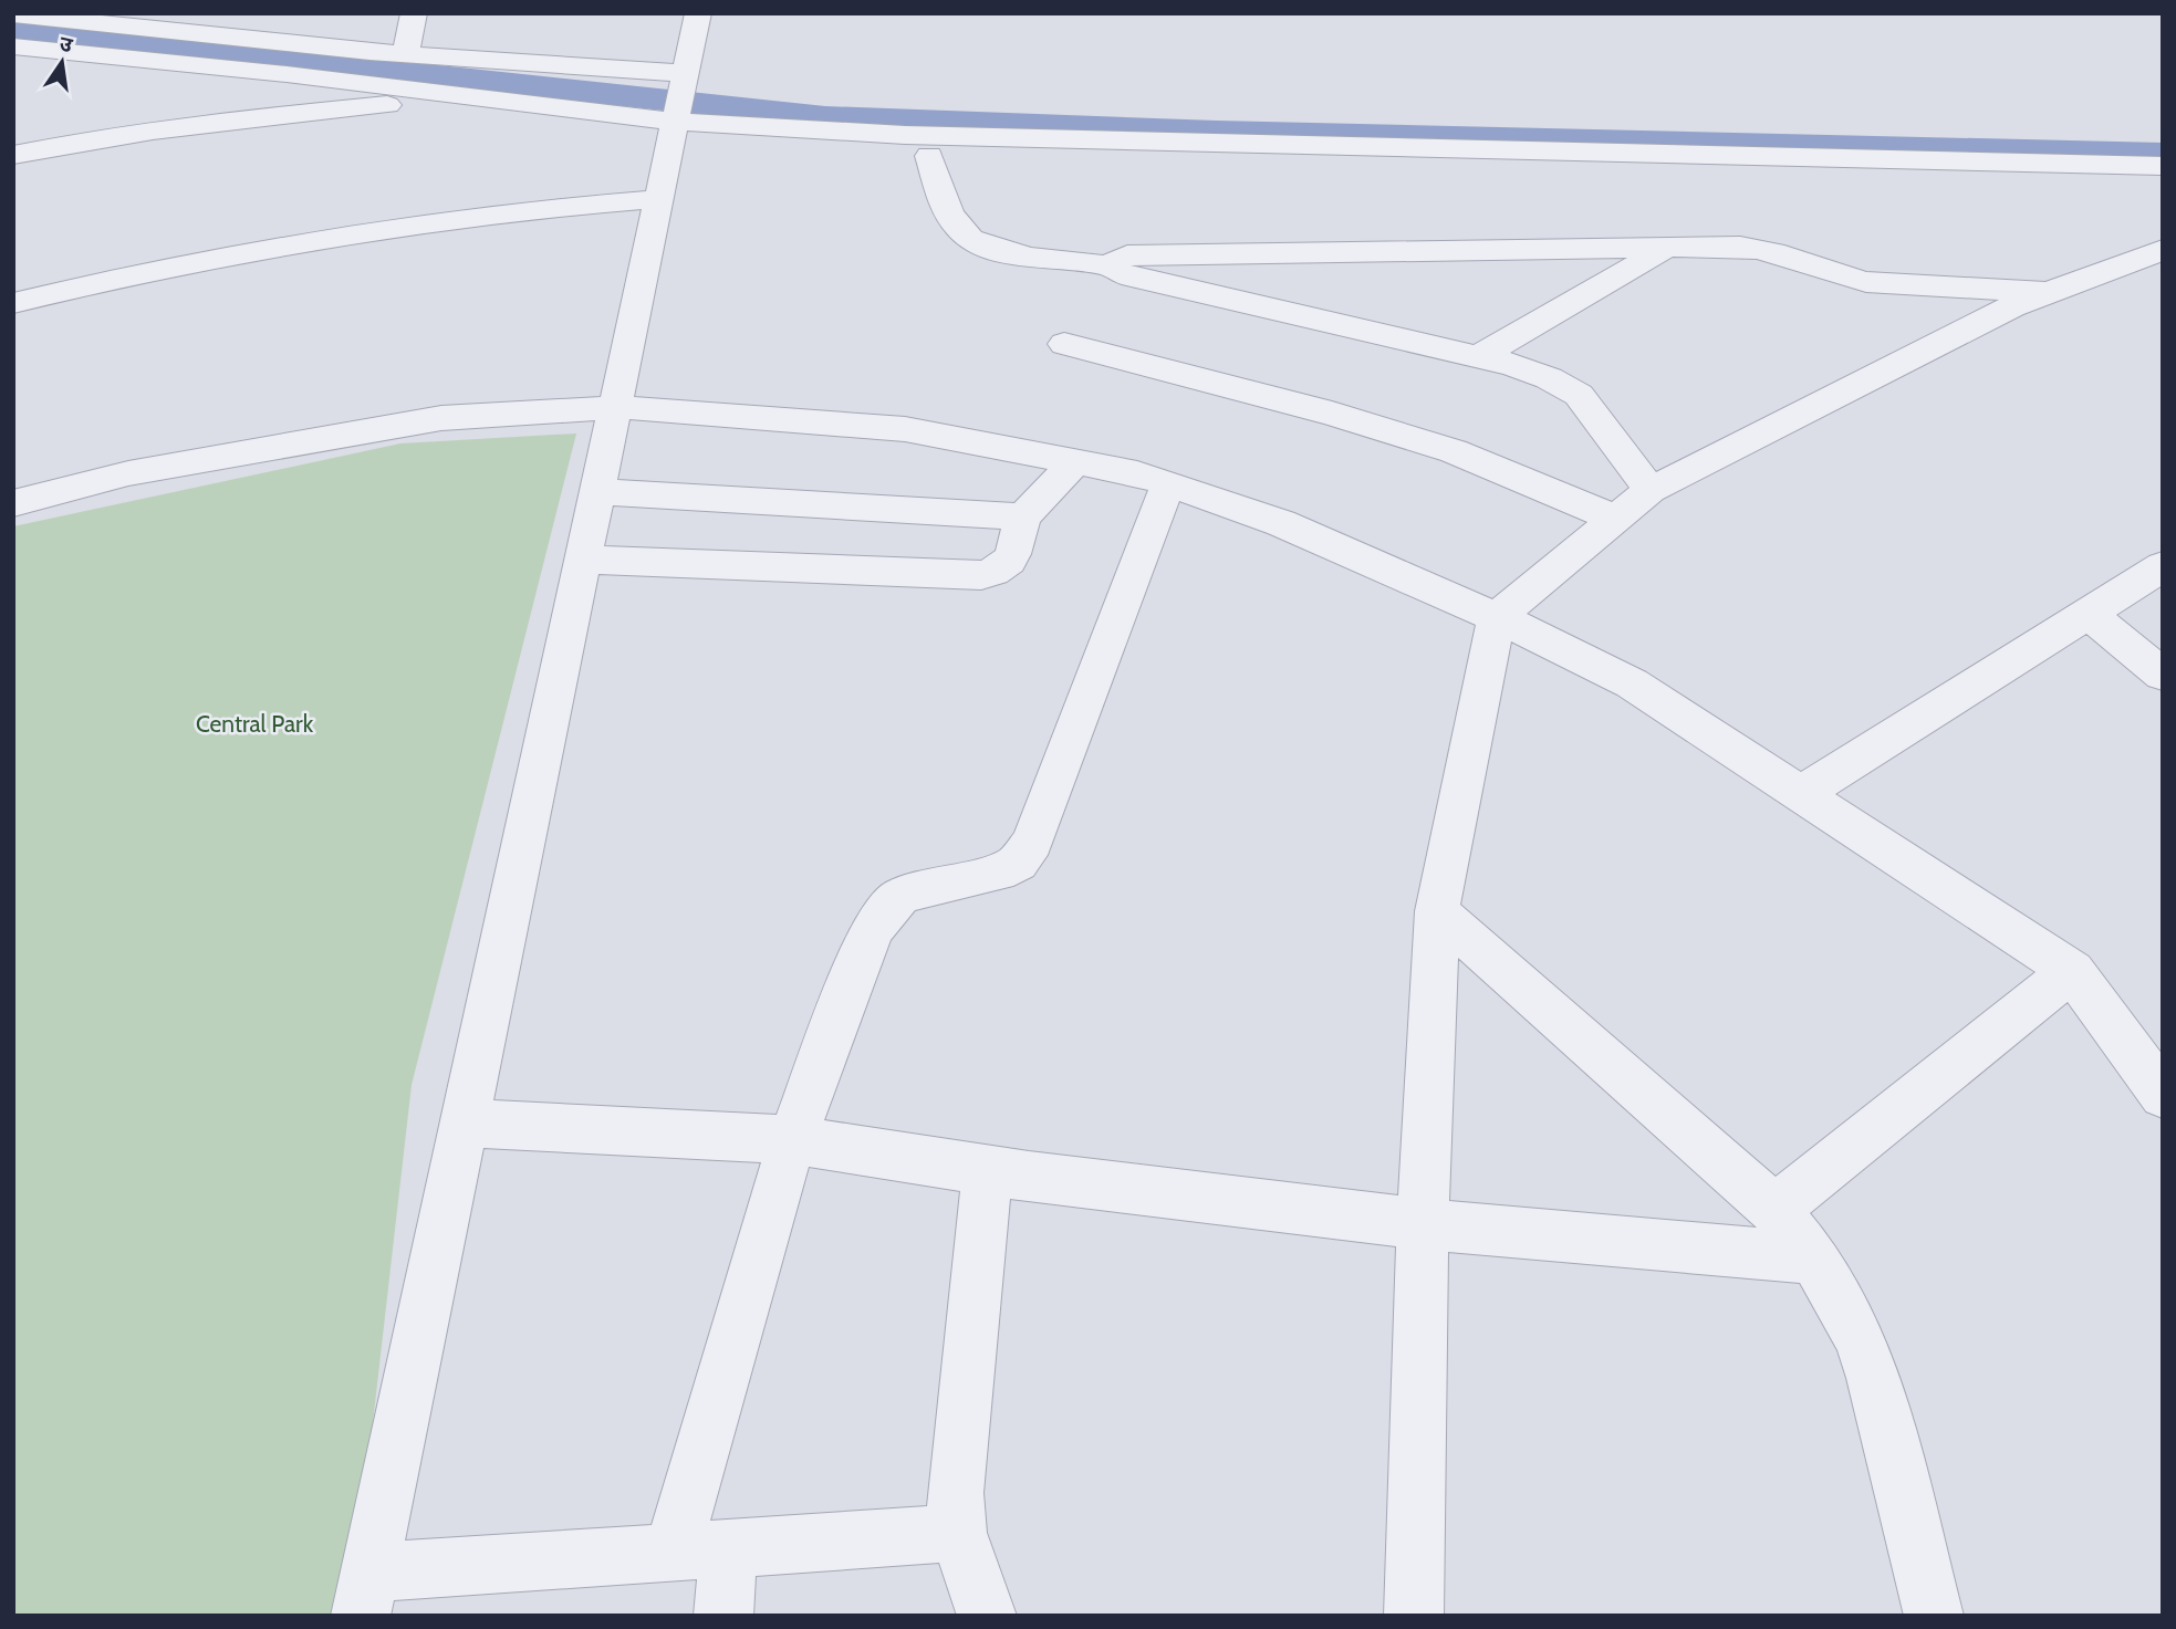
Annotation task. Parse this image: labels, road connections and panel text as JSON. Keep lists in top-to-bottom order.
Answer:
{
  "parks": ["Central Park"],
  "north": "top"
}
